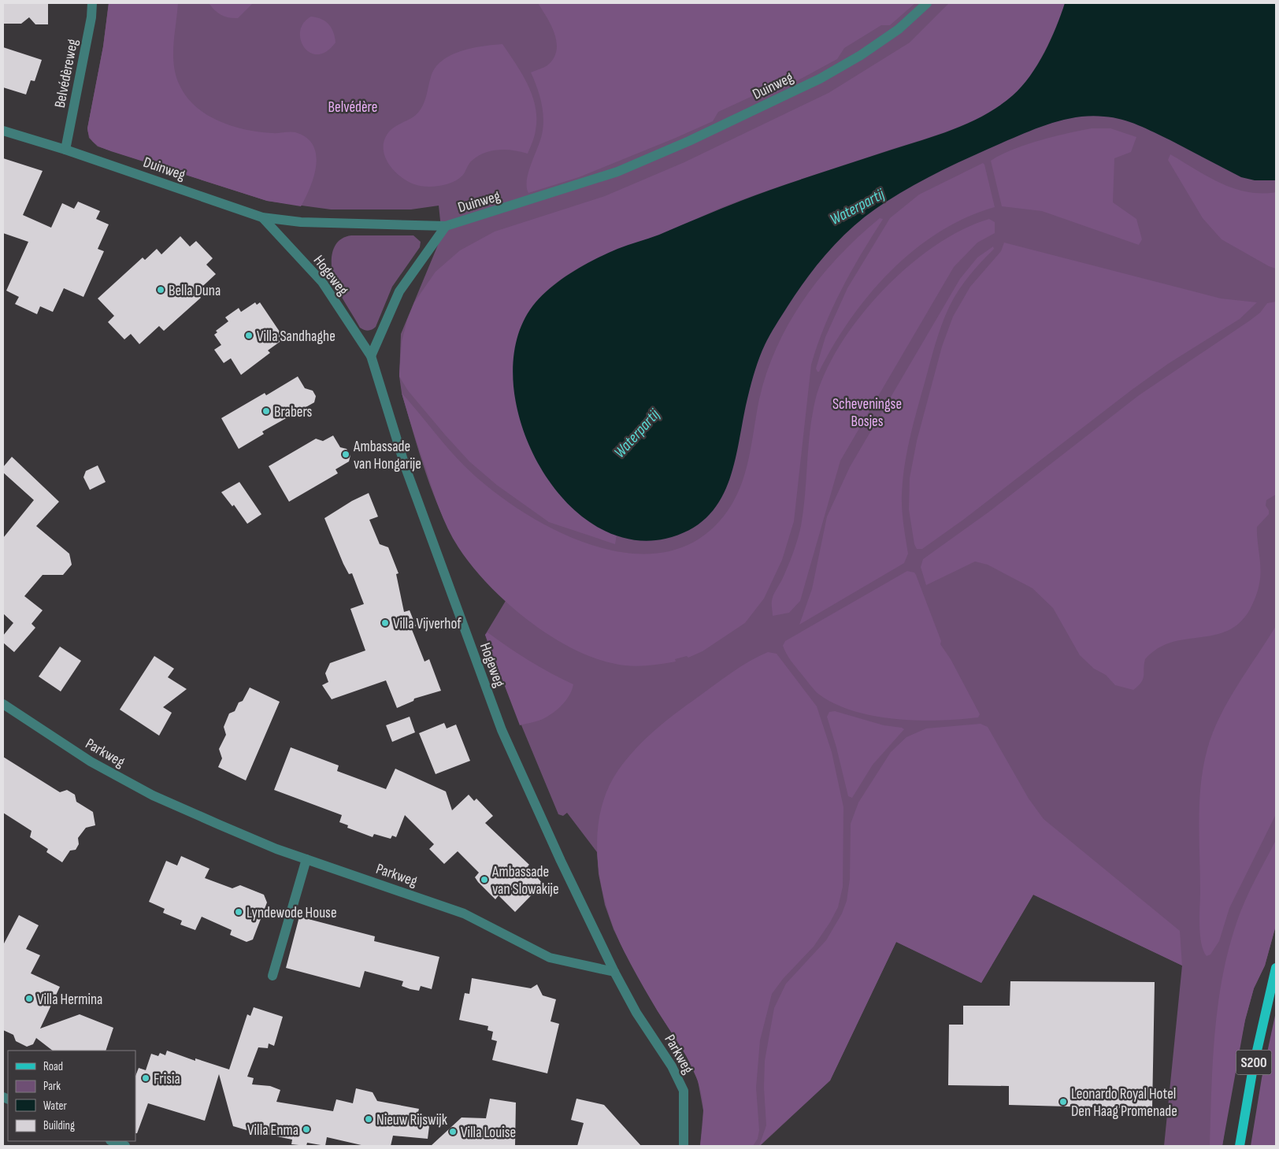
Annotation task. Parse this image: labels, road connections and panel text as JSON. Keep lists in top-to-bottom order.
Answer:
{
  "streets": {
    "main road": ["S200"],
    "street": [
      "Belvédèreweg",
      "Duinweg",
      "Hogeweg",
      "Parkweg"
    ]
  },
  "crossings": [
    ["Belvédèreweg", "Duinweg"],
    ["Duinweg", "Hogeweg"],
    ["Hogeweg", "Parkweg"]
  ],
  "water": ["Waterpartij"],
  "parks": ["Belvédère", "Scheveningse Bosjes"],
  "places": [
    "Bella Duna",
    "Villa Sandhaghe",
    "Brabers",
    "Ambassade van Hongarije",
    "Villa Vijverhof",
    "Ambassade van Slowakije",
    "Lyndewode House",
    "Villa Hermina",
    "Frisia",
    "Leonardo Royal Hotel Den Haag Promenade",
    "Nieuw Rijswijk",
    "Villa Enma",
    "Villa Louise"
  ],
  "legend": [
    "Road",
    "Park",
    "Water",
    "Building"
  ]
}
